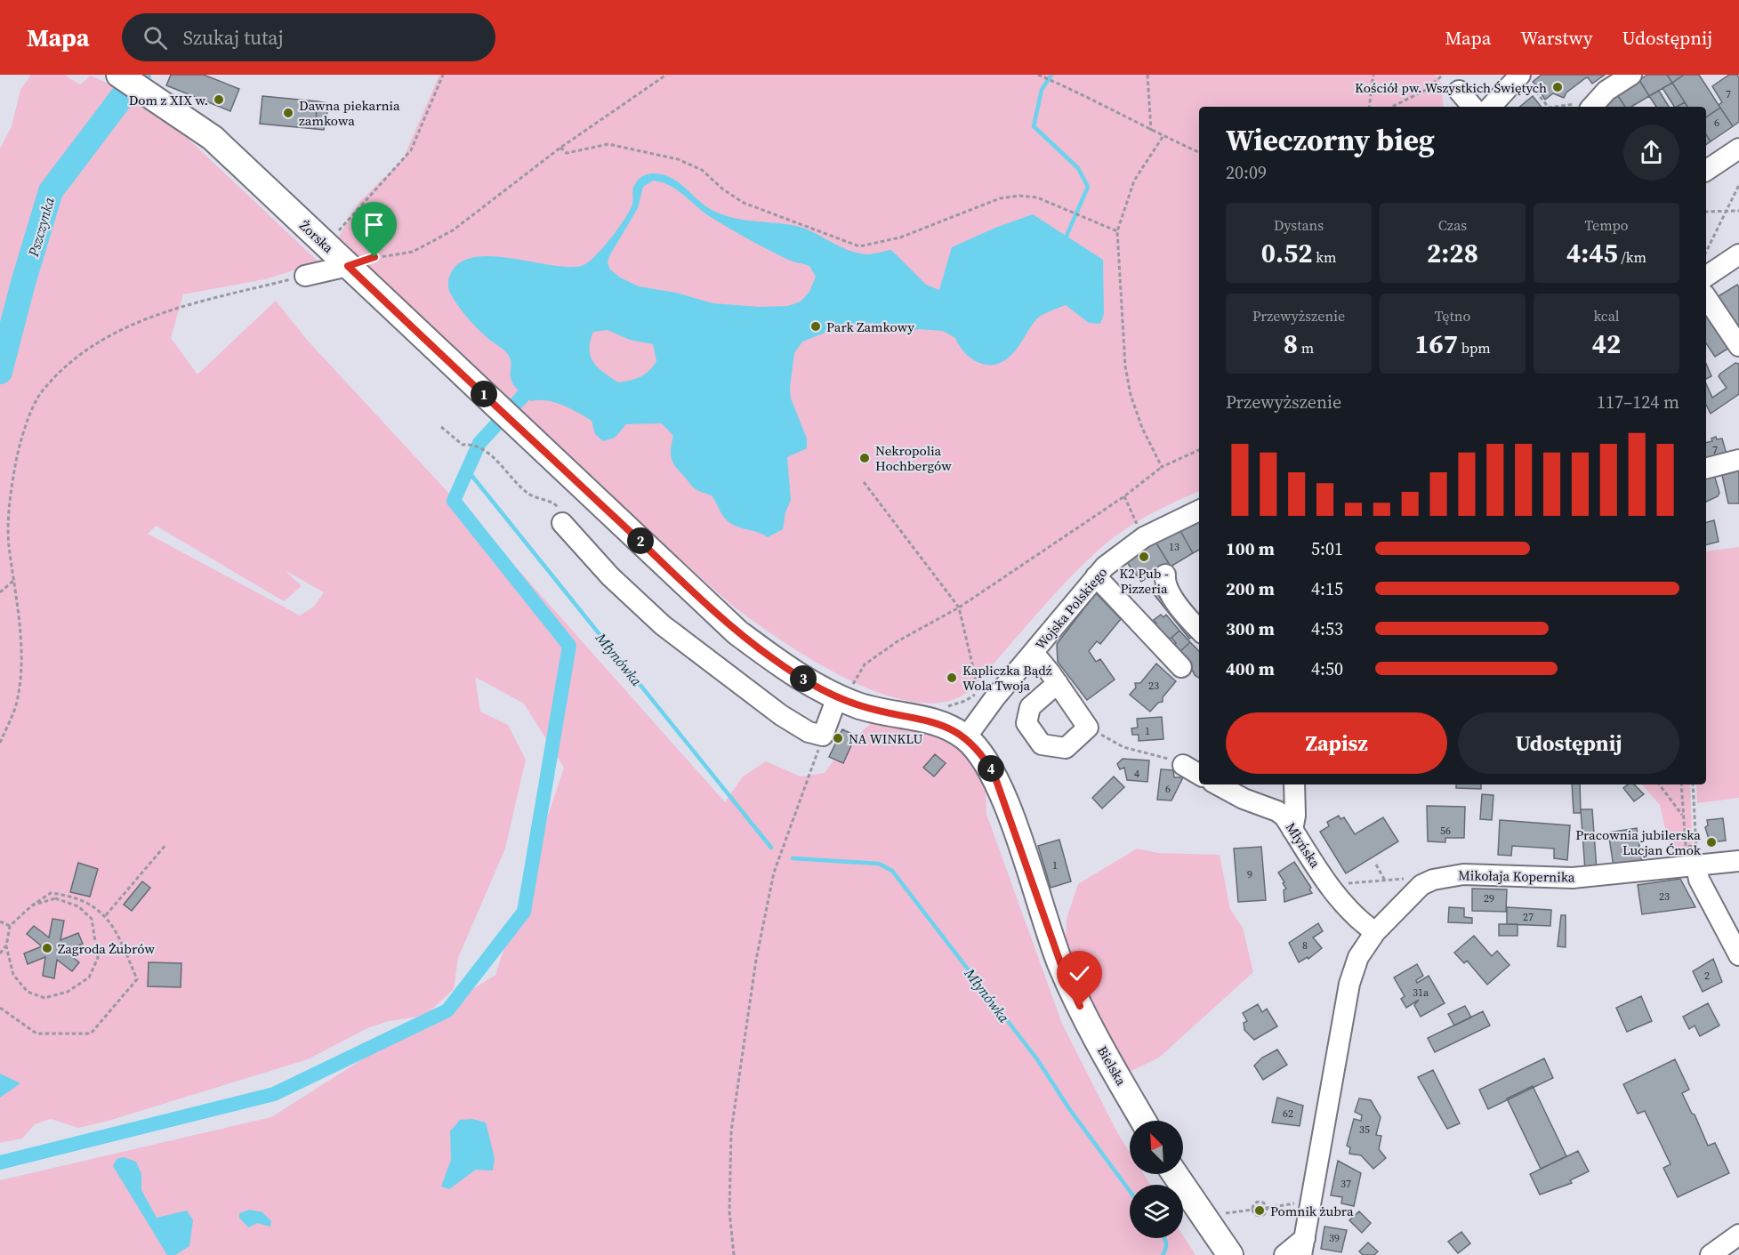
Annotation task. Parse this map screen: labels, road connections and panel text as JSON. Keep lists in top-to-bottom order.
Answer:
{
  "streets": {
    "main road": ["Żorska", "Bielska"],
    "street": ["Wojska Polskiego", "Młyńska", "Mikołaja Kopernika"]
  },
  "crossings": [
    ["Żorska", "Wojska Polskiego"],
    ["Żorska", "Bielska"],
    ["Wojska Polskiego", "Bielska"],
    ["Młyńska", "Mikołaja Kopernika"]
  ],
  "water": ["Pszczynka", "Młynówka"],
  "places": [
    "Kościół pw. Wszystkich Świętych",
    "Dom z XIX w.",
    "Dawna piekarnia zamkowa",
    "Park Zamkowy",
    "Nekropolia Hochbergów",
    "K2 Pub - Pizzeria",
    "Kapliczka Bądź Wola Twoja",
    "NA WINKLU",
    "Pracownia jubilerska Lucjan Ćmok",
    "Zagroda Żubrów",
    "Pomnik żubra"
  ],
  "house_numbers": [
    "7",
    "6",
    "7",
    "13",
    "23",
    "1",
    "4",
    "6",
    "56",
    "1",
    "9",
    "23",
    "29",
    "27",
    "8",
    "2",
    "31a",
    "62",
    "35",
    "37",
    "39"
  ],
  "north": "top left",
  "page": {
    "header": "Mapa",
    "search": "Szukaj tutaj",
    "nav": ["Mapa", "Warstwy", "Udostępnij"],
    "heading": ["Wieczorny bieg", "20:09"],
    "stats": [
      ["Dystans", "0.52 km"],
      ["Czas", "2:28"],
      ["Tempo", "4:45 /km"],
      ["Przewyższenie", "8 m"],
      ["Tętno", "167 bpm"],
      ["kcal", "42"]
    ],
    "chart": ["Przewyższenie", "117–124 m"],
    "pins": [
      "1",
      "2",
      "3",
      "4"
    ],
    "list": [
      {
        "name": "100 m",
        "note": "5:01"
      },
      {
        "name": "200 m",
        "note": "4:15"
      },
      {
        "name": "300 m",
        "note": "4:53"
      },
      {
        "name": "400 m",
        "note": "4:50"
      }
    ],
    "buttons": ["Zapisz", "Udostępnij"]
  }
}
